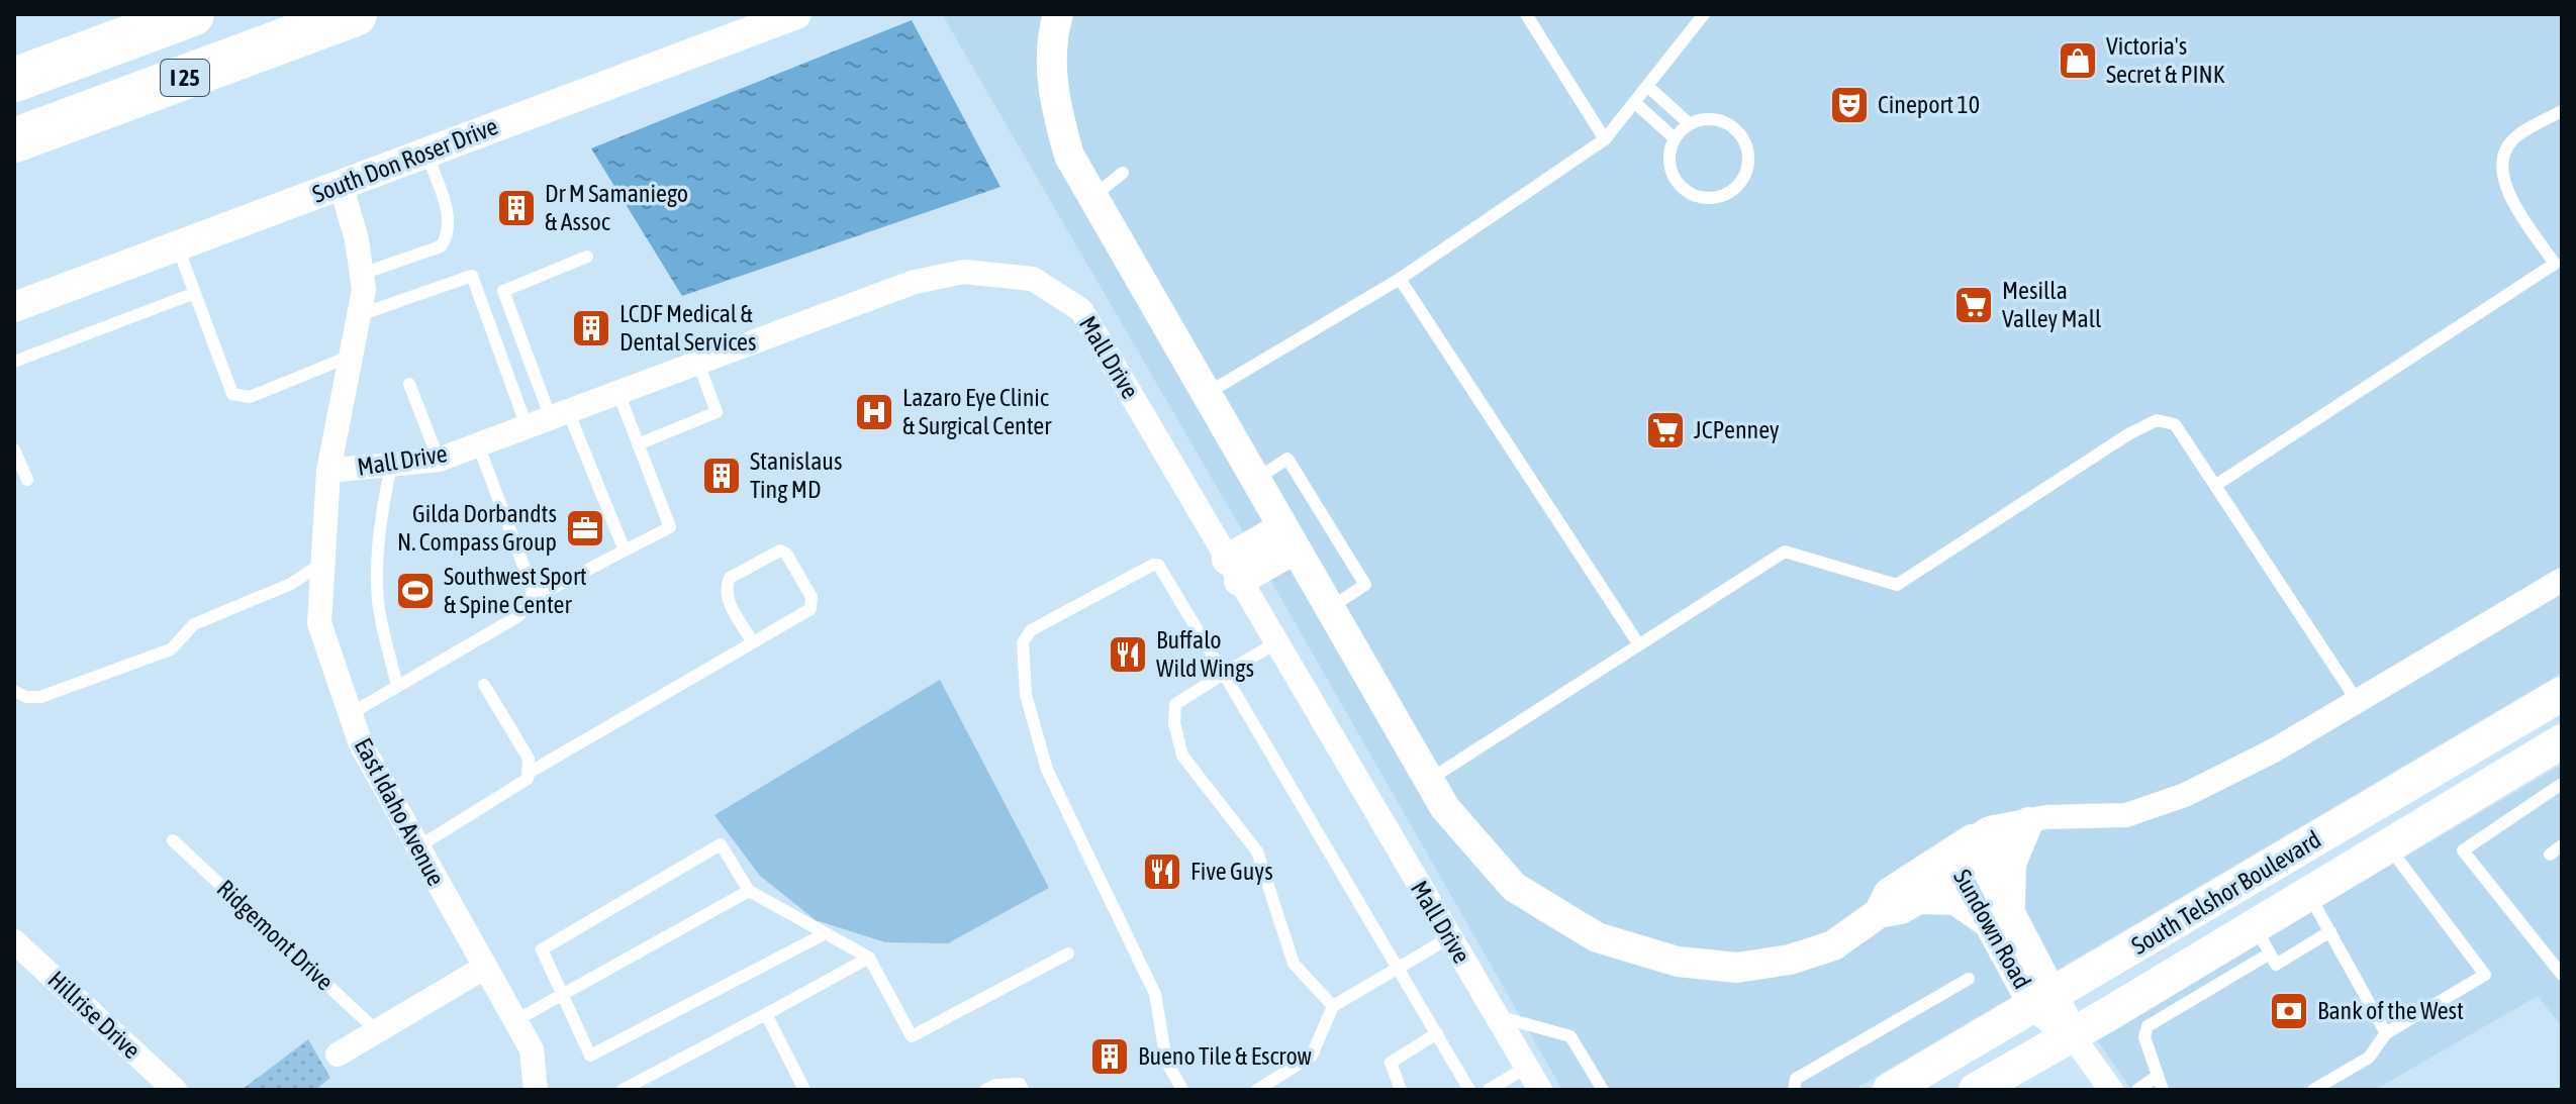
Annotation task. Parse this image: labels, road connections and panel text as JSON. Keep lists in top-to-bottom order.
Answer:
{
  "streets": {
    "highway": ["I 25"],
    "main road": ["South Telshor Boulevard"],
    "street": [
      "South Don Roser Drive",
      "Mall Drive",
      "East Idaho Avenue",
      "Sundown Road",
      "Hillrise Drive"
    ],
    "lane": ["Ridgemont Drive"]
  },
  "crossings": [
    ["South Don Roser Drive", "East Idaho Avenue"],
    ["Mall Drive", "East Idaho Avenue"],
    ["South Telshor Boulevard", "Sundown Road"]
  ],
  "places": {
    "shop": ["Victoria's Secret & PINK"],
    "theatre": ["Cineport 10"],
    "building": [
      "Dr M Samaniego & Assoc",
      "LCDF Medical & Dental Services",
      "Stanislaus Ting MD",
      "Bueno Tile & Escrow"
    ],
    "supermarket": ["Mesilla Valley Mall", "JCPenney"],
    "hospital": ["Lazaro Eye Clinic & Surgical Center"],
    "office": ["Gilda Dorbandts N. Compass Group"],
    "sports": ["Southwest Sport & Spine Center"],
    "restaurant": ["Buffalo Wild Wings", "Five Guys"],
    "bank": ["Bank of the West"]
  }
}
